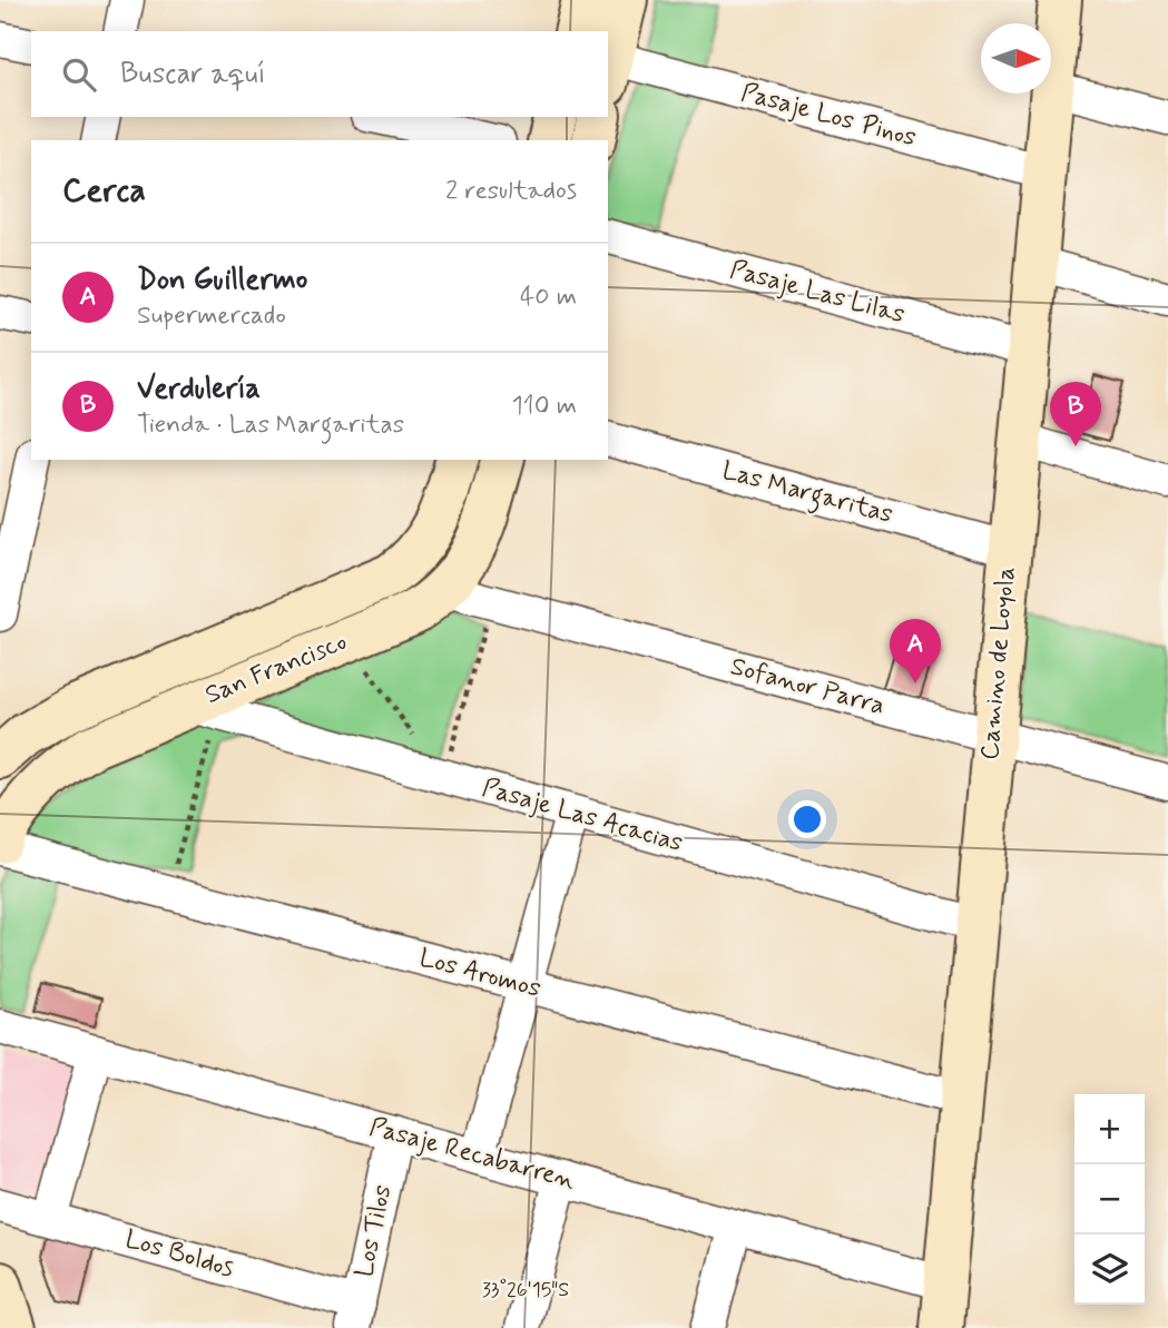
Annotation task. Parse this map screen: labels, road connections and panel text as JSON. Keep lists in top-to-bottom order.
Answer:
{
  "streets": {
    "main road": ["Camino de Loyola", "San Francisco"],
    "street": [
      "Pasaje Los Pinos",
      "Pasaje Las Lilas",
      "Las Margaritas",
      "Sofanor Parra",
      "Pasaje Las Acacias",
      "Los Aromos",
      "Pasaje Recabarren",
      "Los Tilos",
      "Los Boldos"
    ]
  },
  "crossings": [
    ["Pasaje Los Pinos", "Camino de Loyola"],
    ["Pasaje Las Lilas", "Camino de Loyola"],
    ["Las Margaritas", "Camino de Loyola"],
    ["Camino de Loyola", "Sofanor Parra"],
    ["Camino de Loyola", "Pasaje Las Acacias"],
    ["Camino de Loyola", "Los Aromos"],
    ["Camino de Loyola", "Pasaje Recabarren"],
    ["San Francisco", "Sofanor Parra"],
    ["San Francisco", "Pasaje Las Acacias"],
    ["Pasaje Recabarren", "Los Tilos"],
    ["Los Tilos", "Los Boldos"]
  ],
  "north": "right",
  "page": {
    "search": "Buscar aquí",
    "heading": ["Cerca", "2 resultados"],
    "list": [
      {
        "mark": "A",
        "name": "Don Guillermo",
        "note": "Supermercado",
        "value": "40 m"
      },
      {
        "mark": "B",
        "name": "Verdulería",
        "note": "Tienda · Las Margaritas",
        "value": "110 m"
      }
    ],
    "pins": ["B", "A"],
    "map_buttons": ["+", "−"]
  },
  "coordinates": ["33°26'15\"S"]
}
